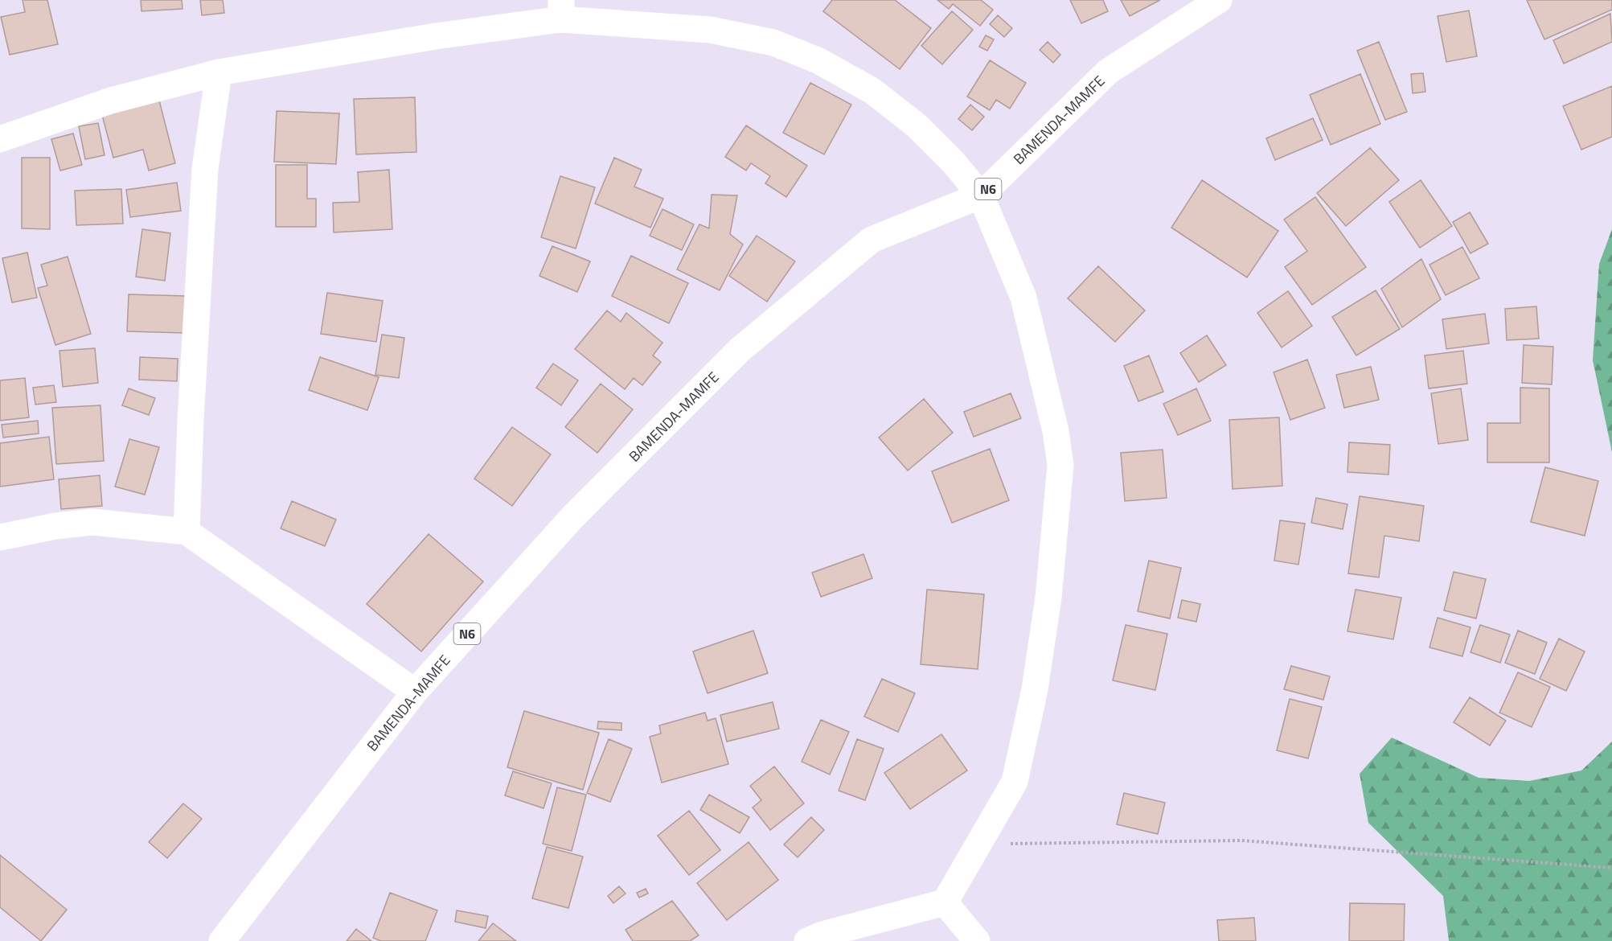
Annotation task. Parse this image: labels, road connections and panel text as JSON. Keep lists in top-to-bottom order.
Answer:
{
  "streets": {
    "main road": ["BAMENDA-MAMFE", "N6"]
  }
}
